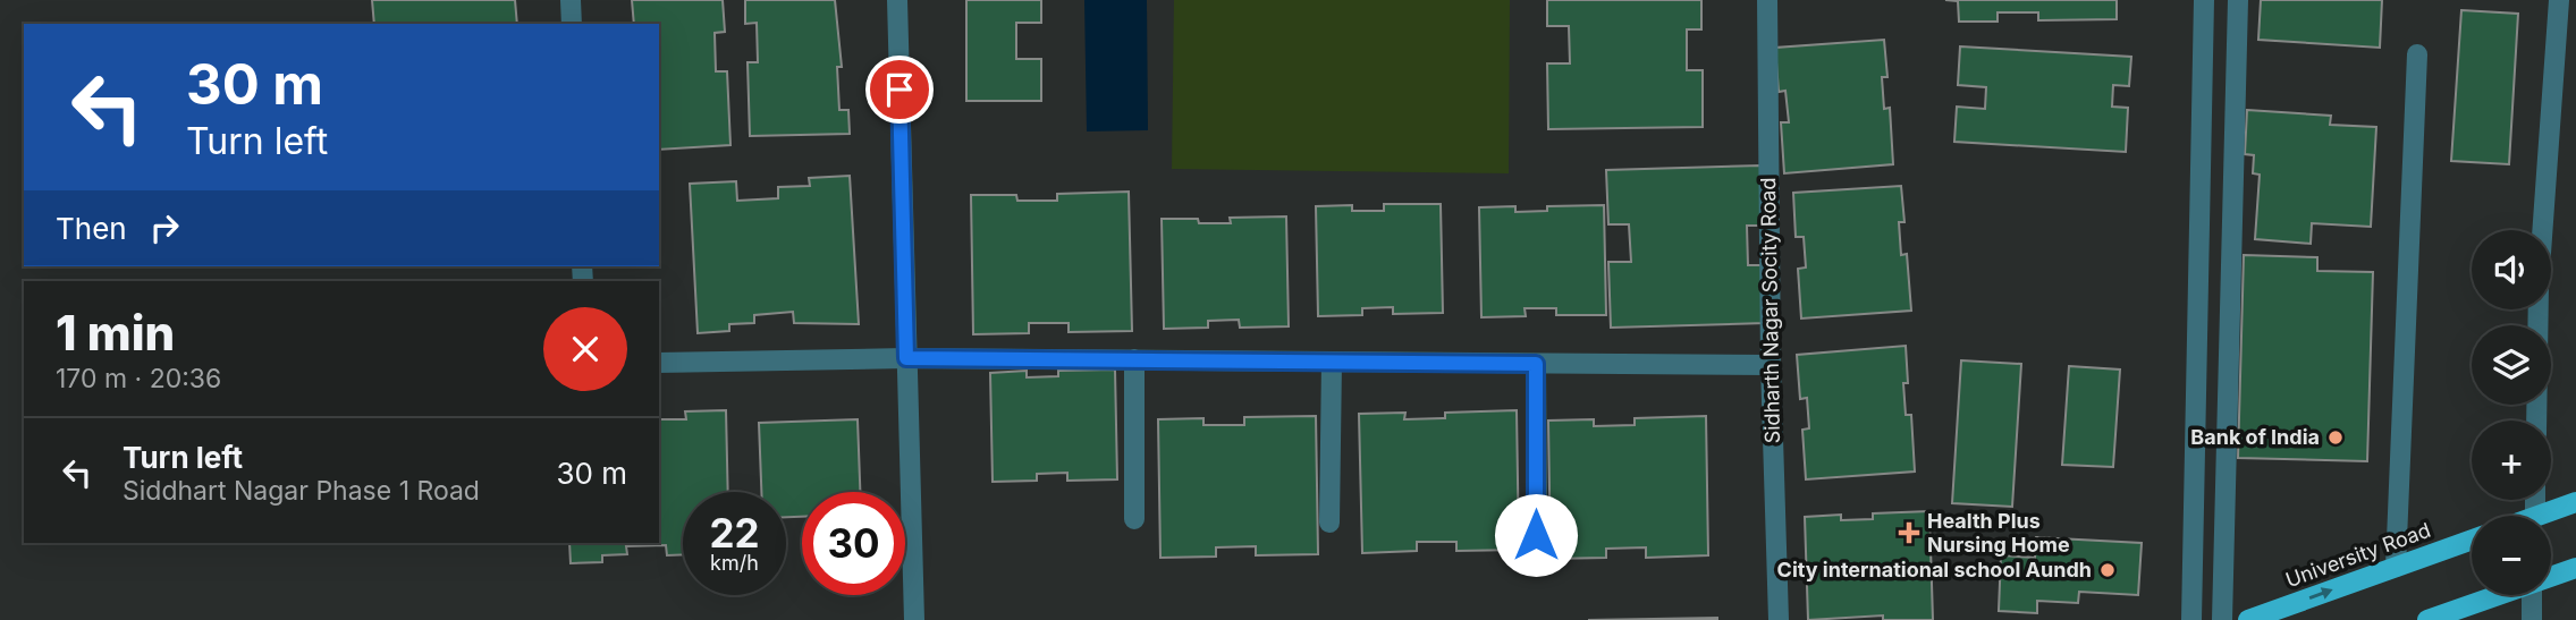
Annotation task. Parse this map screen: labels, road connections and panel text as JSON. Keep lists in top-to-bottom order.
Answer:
{
  "streets": {
    "main road": ["University Road"],
    "street": ["Sidharth Nagar Socity Road"]
  },
  "one_way": ["University Road"],
  "places": {
    "other": ["Bank of India", "City international school Aundh"],
    "health": ["Health Plus Nursing Home"]
  },
  "page": {
    "turn": ["30 m", "Turn left"],
    "then": "Then",
    "map_buttons": ["+", "−"],
    "heading": ["1 min", "170 m · 20:36"],
    "list": [
      {
        "name": "Turn left",
        "note": "Siddhart Nagar Phase 1 Road",
        "value": "30 m"
      }
    ],
    "speed": "22 km/h",
    "limit": "30"
  }
}
